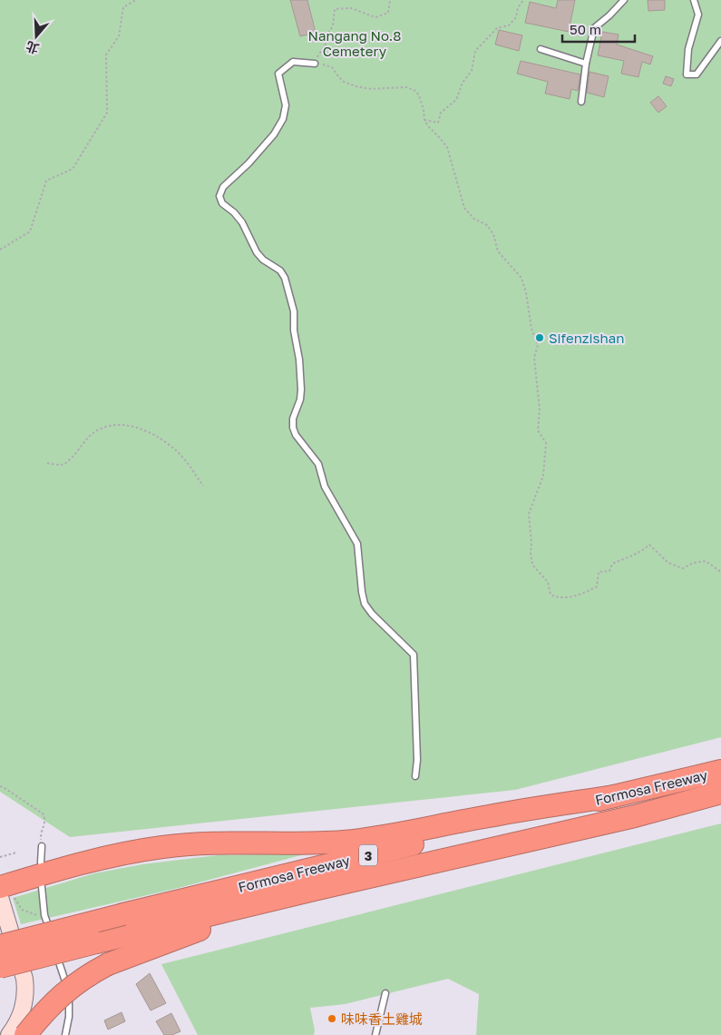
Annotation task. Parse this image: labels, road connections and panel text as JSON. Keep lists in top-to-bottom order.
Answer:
{
  "streets": {
    "highway": ["Formosa Freeway", "3"]
  },
  "parks": ["Nangang No.8 Cemetery"],
  "places": ["Sifenzishan", "味味香土雞城"],
  "scale_bar": "50 m",
  "north": "bottom"
}
